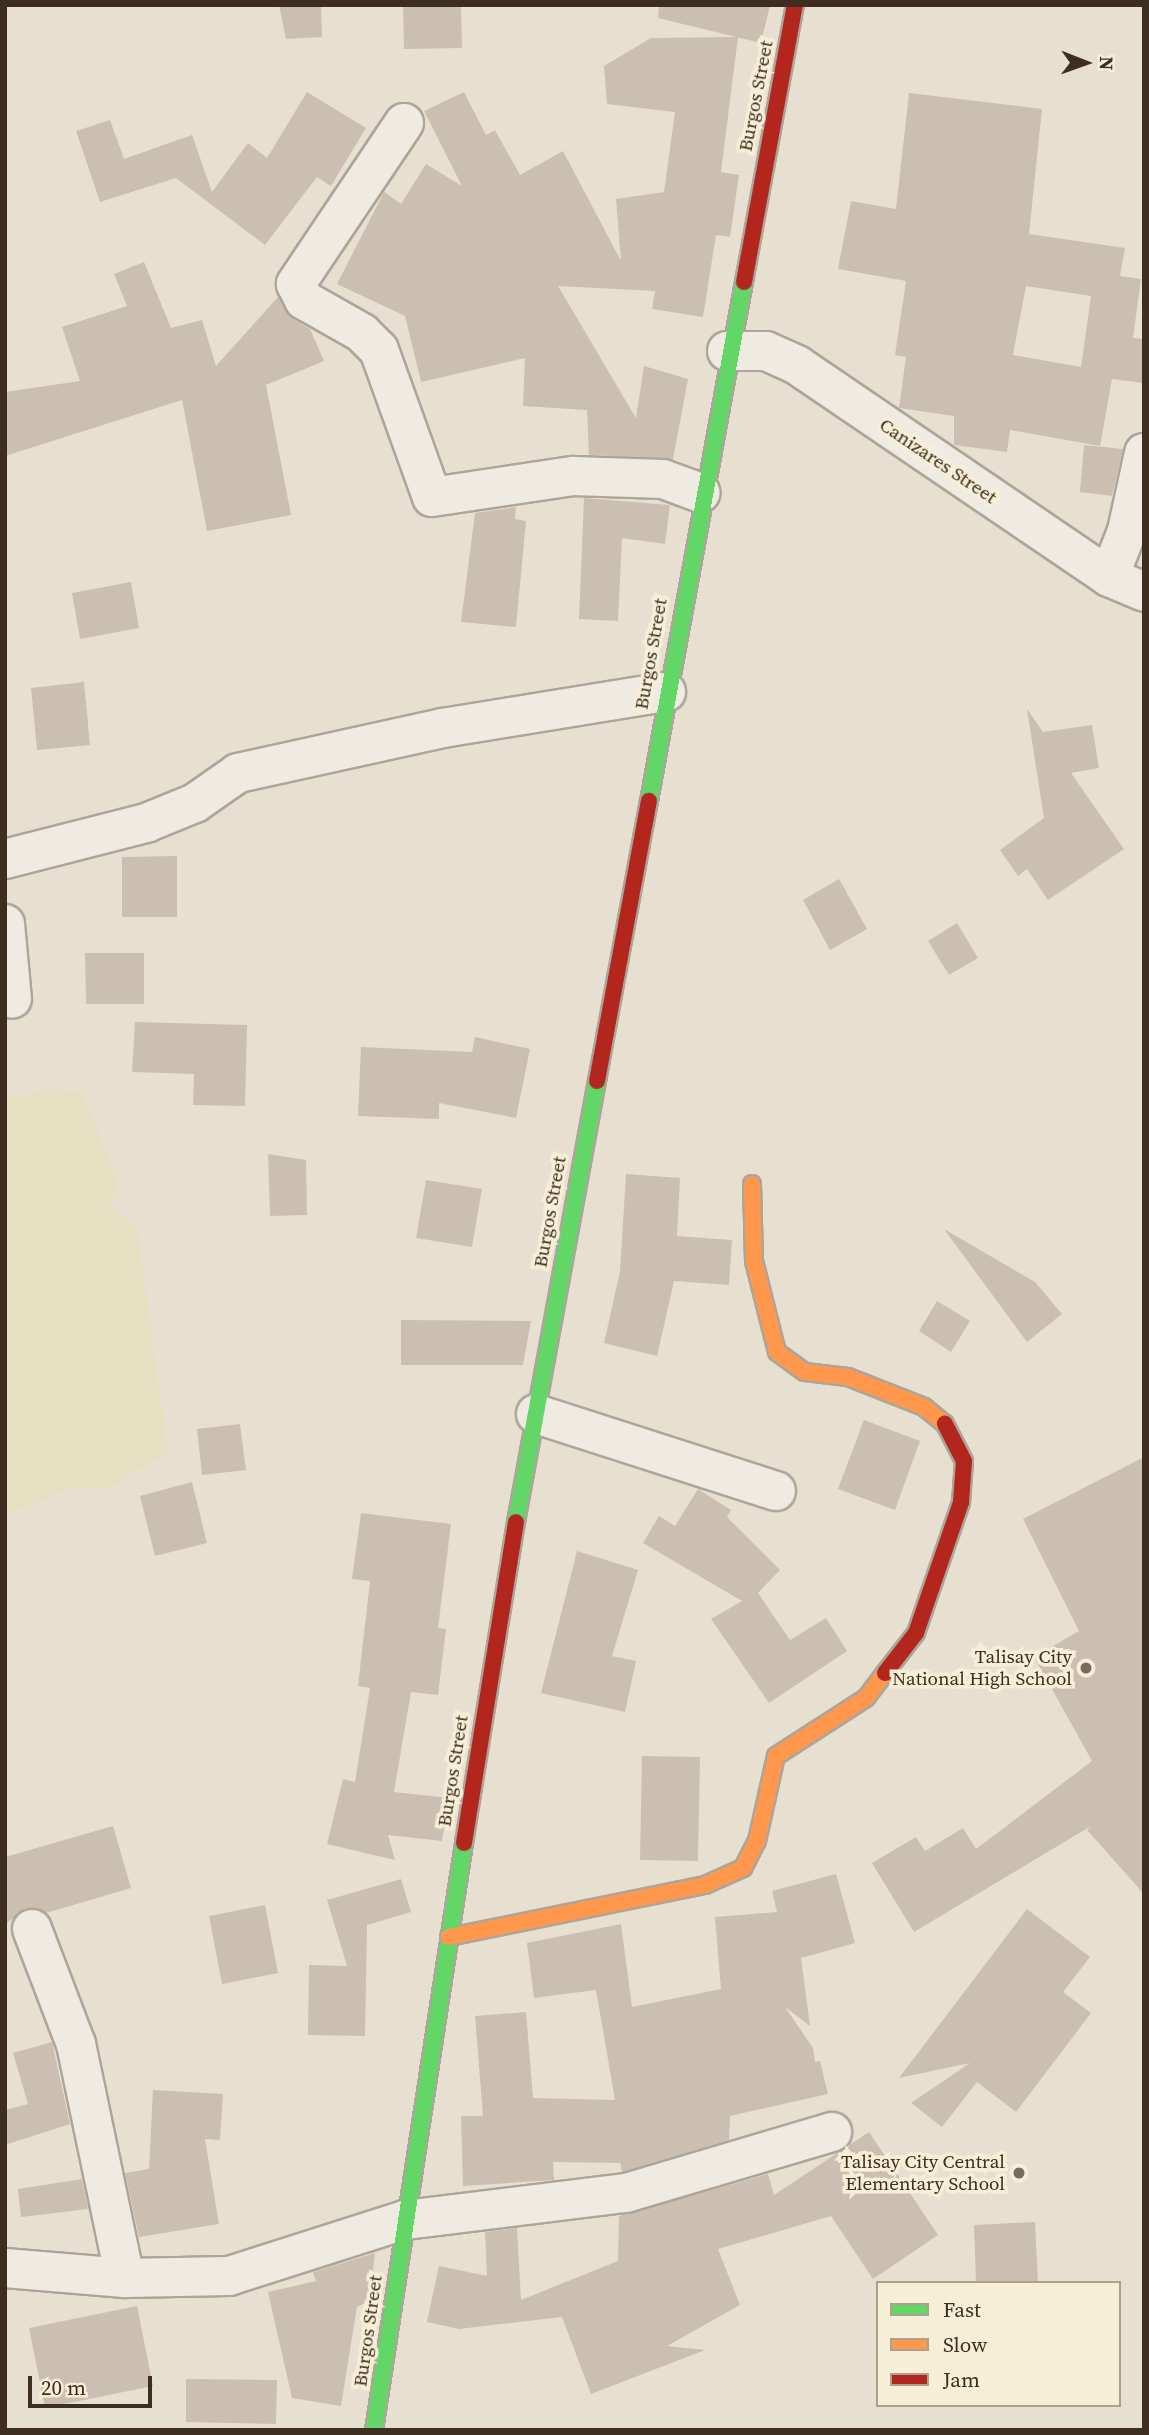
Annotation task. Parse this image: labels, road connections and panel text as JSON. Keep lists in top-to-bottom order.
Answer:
{
  "streets": {
    "street": ["Burgos Street", "Canizares Street"]
  },
  "crossings": [
    ["Burgos Street", "Canizares Street"]
  ],
  "places": ["Talisay City National High School", "Talisay City Central Elementary School"],
  "legend": ["Fast", "Slow", "Jam"],
  "scale_bar": "20 m",
  "north": "right"
}
